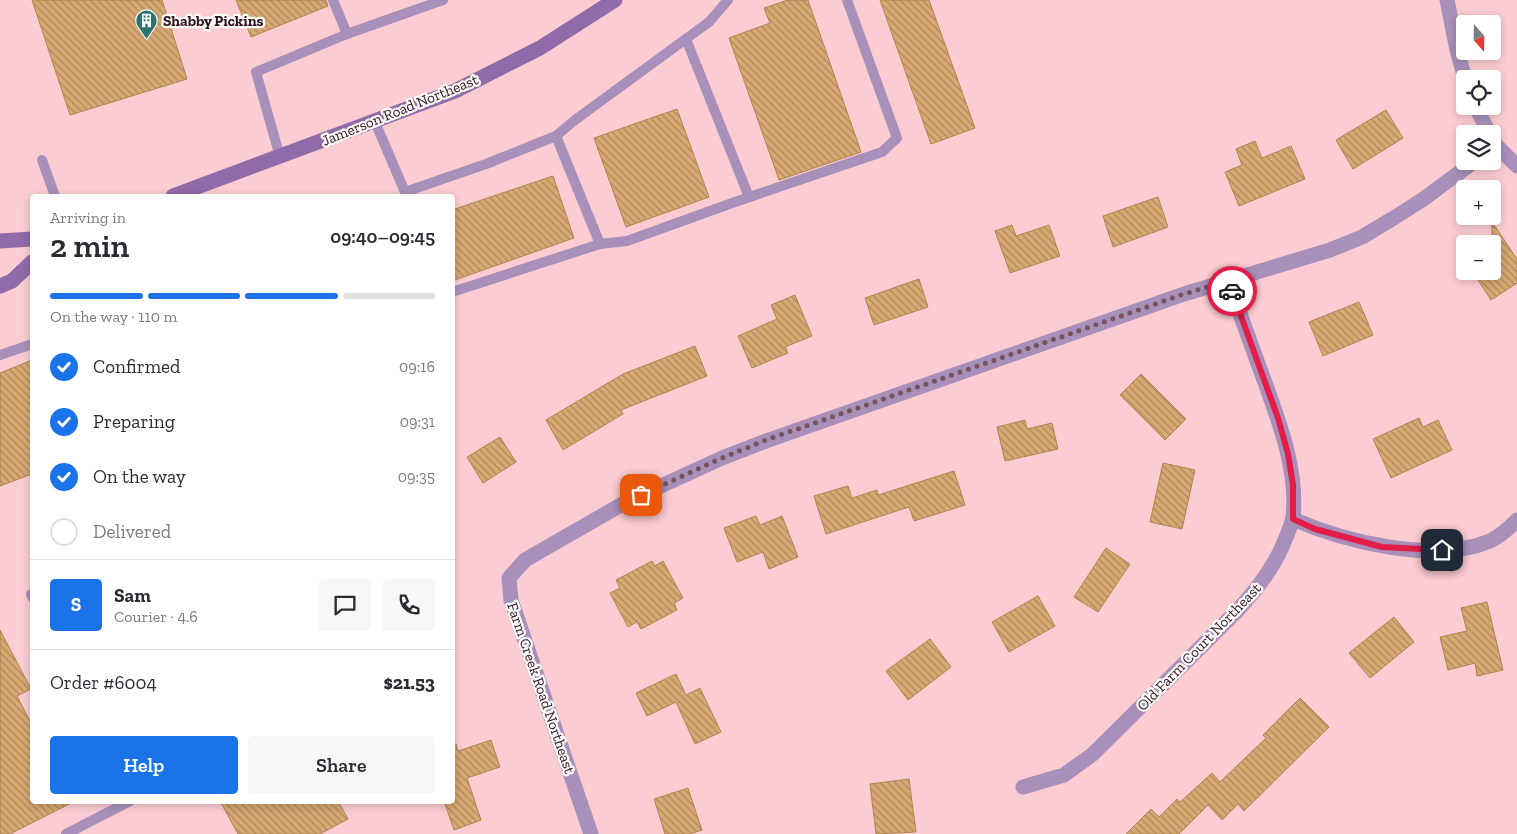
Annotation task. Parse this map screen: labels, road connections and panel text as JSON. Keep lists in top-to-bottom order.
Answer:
{
  "streets": {
    "street": ["Jamerson Road Northeast", "Old Farm Court Northeast", "Farm Creek Road Northeast"]
  },
  "crossings": [
    ["Old Farm Court Northeast", "Farm Creek Road Northeast"]
  ],
  "places": {
    "building": ["Shabby Pickins"]
  },
  "north": "bottom",
  "page": {
    "map_buttons": ["+", "−"],
    "heading": ["2 min", "Arriving in", "09:40–09:45"],
    "panel": [
      "Sam",
      "Courier · 4.6",
      "Order #6004",
      "$21.53"
    ],
    "bar": "On the way · 110 m",
    "list": [
      ["Confirmed", "09:16"],
      ["Preparing", "09:31"],
      ["On the way", "09:35"],
      "Delivered"
    ],
    "round": "S",
    "buttons": ["Help", "Share"]
  }
}
